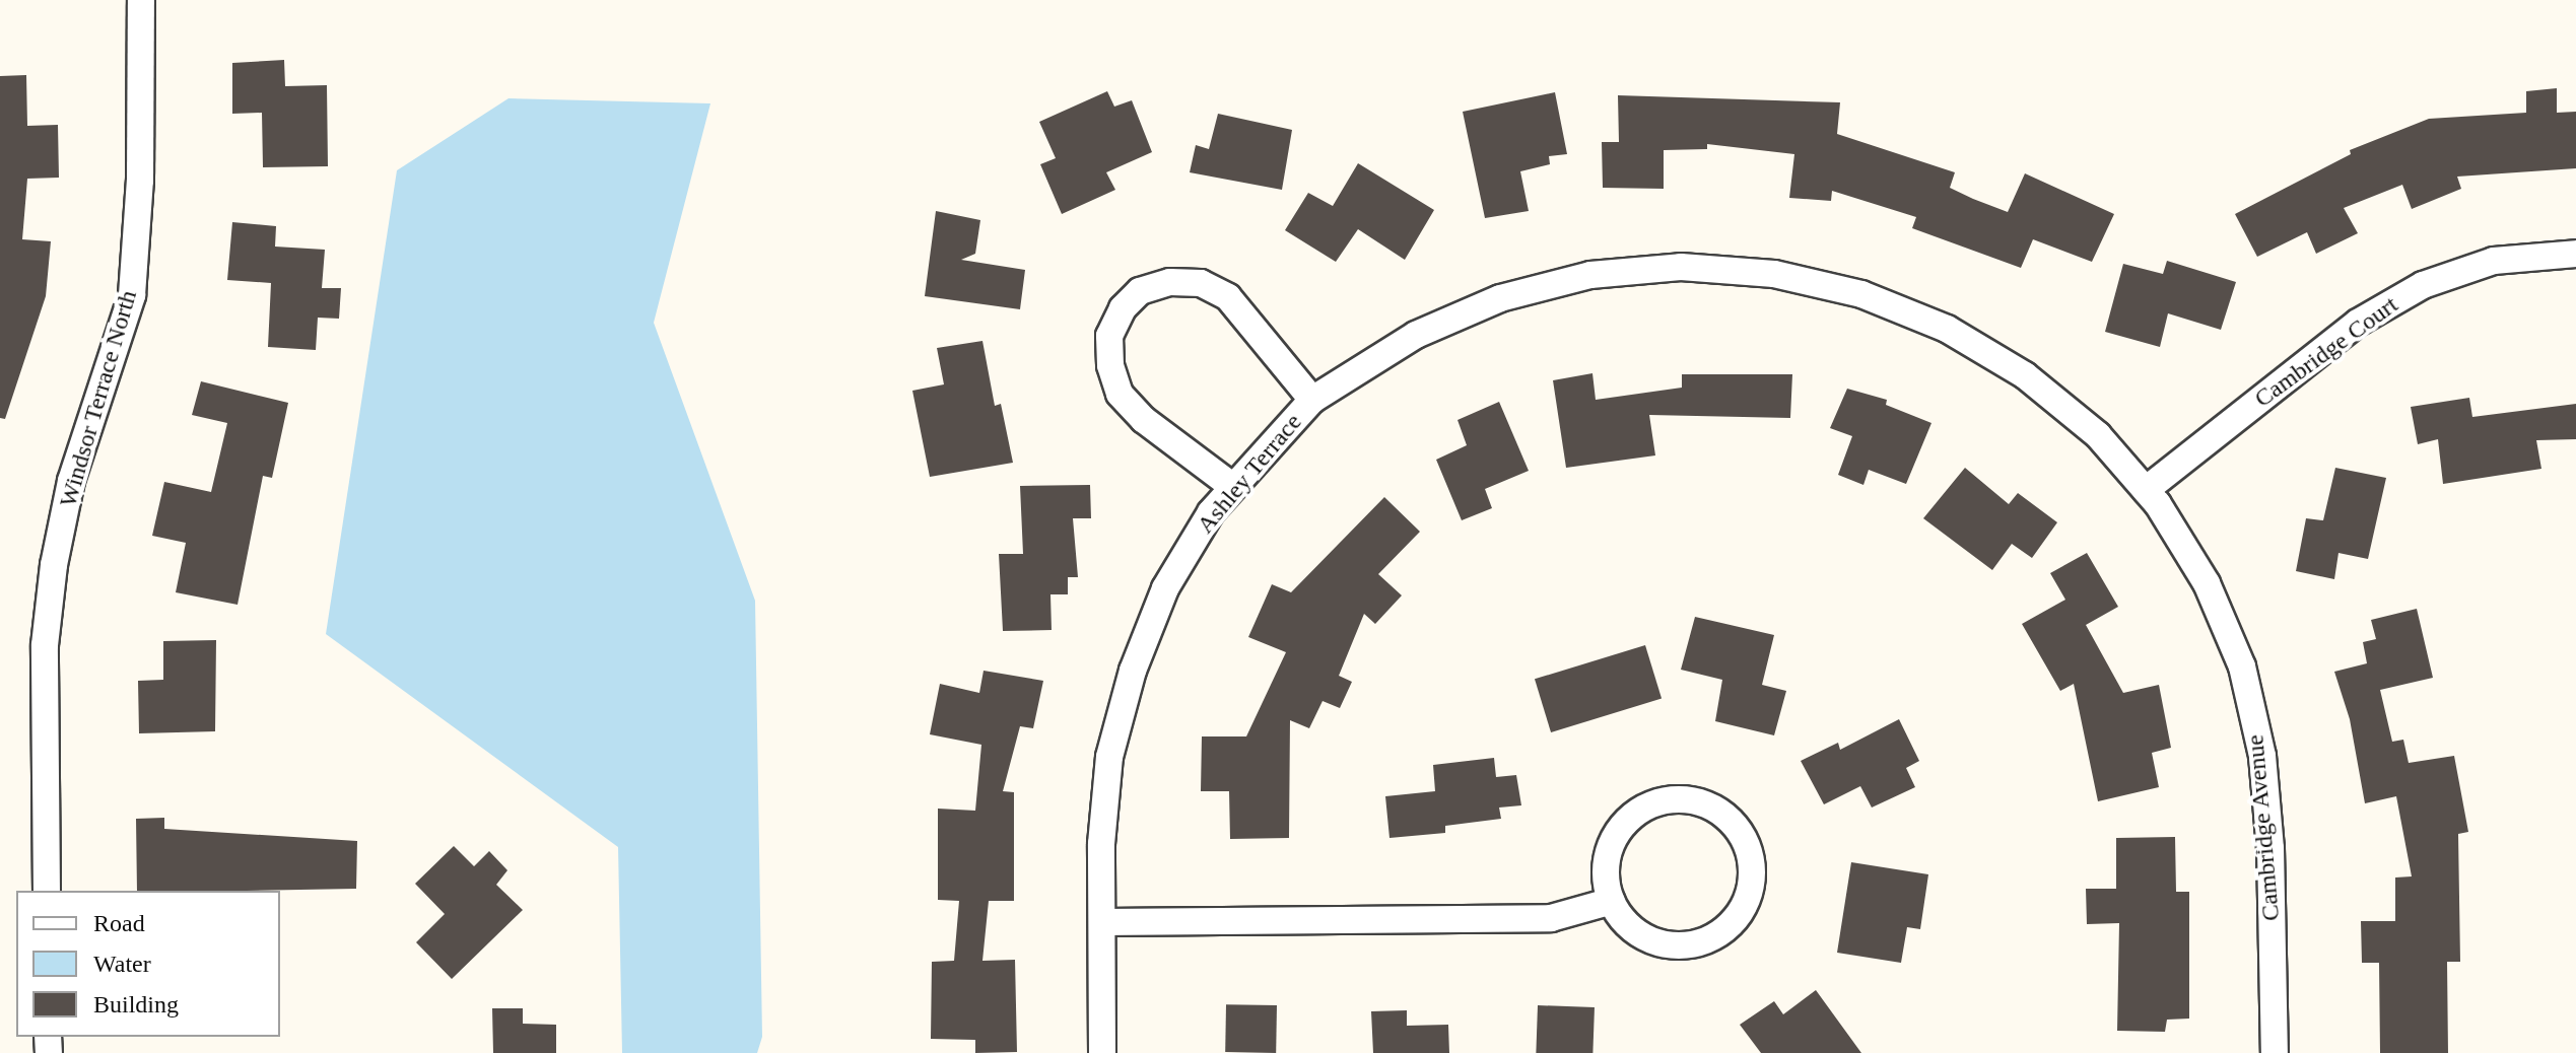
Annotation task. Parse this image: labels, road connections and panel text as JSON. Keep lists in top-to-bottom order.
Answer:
{
  "streets": {
    "street": [
      "Cambridge Court",
      "Windsor Terrace North",
      "Ashley Terrace",
      "Cambridge Avenue"
    ]
  },
  "crossings": [
    ["Cambridge Court", "Cambridge Avenue"],
    ["Ashley Terrace", "Cambridge Avenue"]
  ],
  "legend": ["Road", "Water", "Building"]
}
